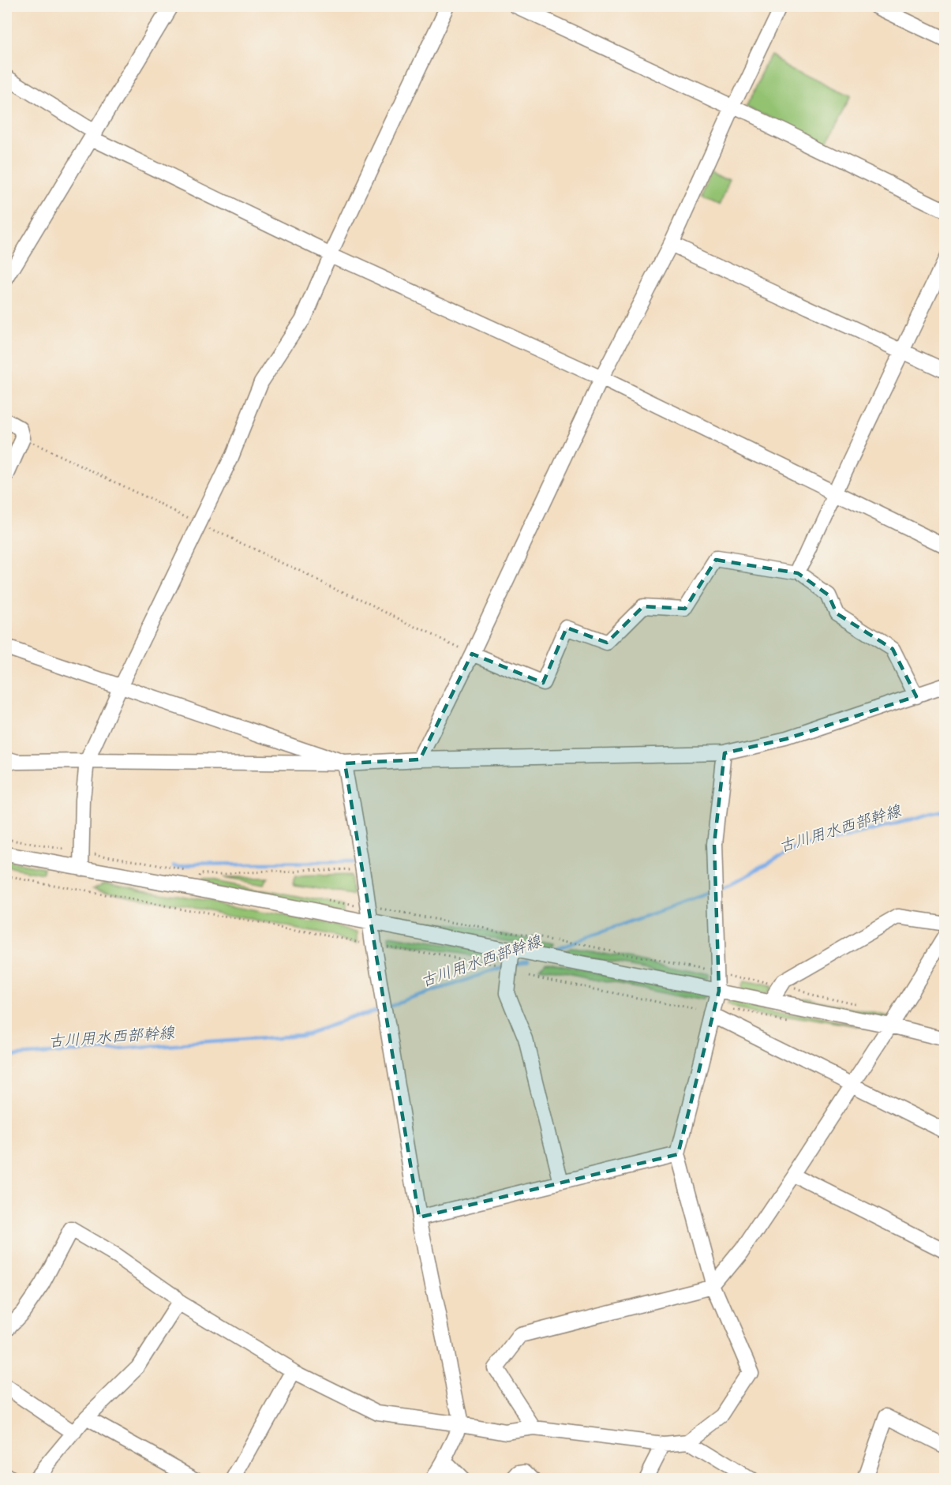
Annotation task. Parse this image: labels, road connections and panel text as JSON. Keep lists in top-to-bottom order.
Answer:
{
  "water": ["古川用水西部幹線"]
}
